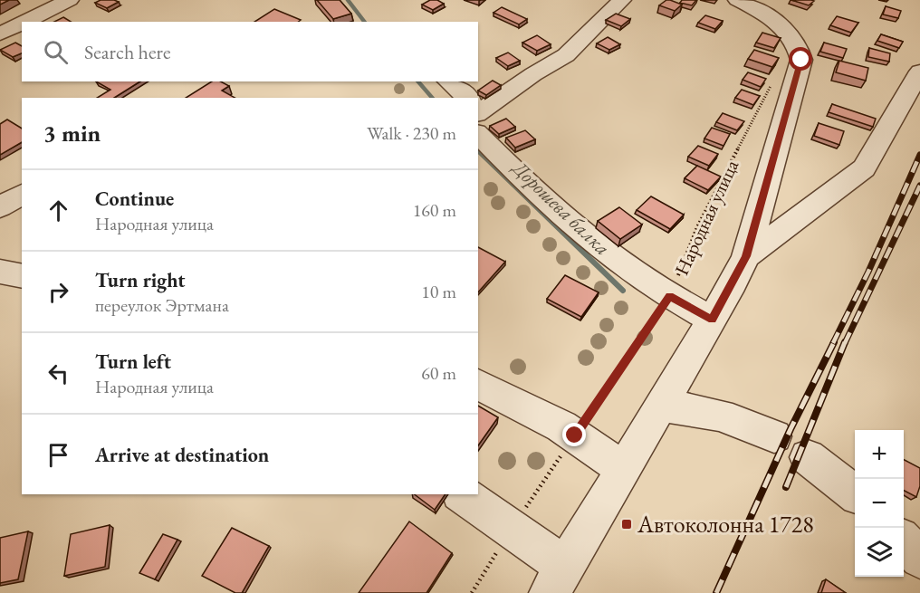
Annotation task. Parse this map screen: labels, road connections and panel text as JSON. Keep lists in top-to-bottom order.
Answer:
{
  "streets": {
    "street": ["Народная улица"]
  },
  "water": ["Дорошева балка"],
  "places": {
    "transit": ["Автоколонна 1728"]
  },
  "page": {
    "search": "Search here",
    "heading": ["3 min", "Walk · 230 m"],
    "list": [
      ["Continue", "Народная улица", "160 m"],
      ["Turn right", "переулок Эртмана", "10 m"],
      ["Turn left", "Народная улица", "60 m"],
      "Arrive at destination"
    ],
    "map_buttons": ["+", "−"]
  }
}
